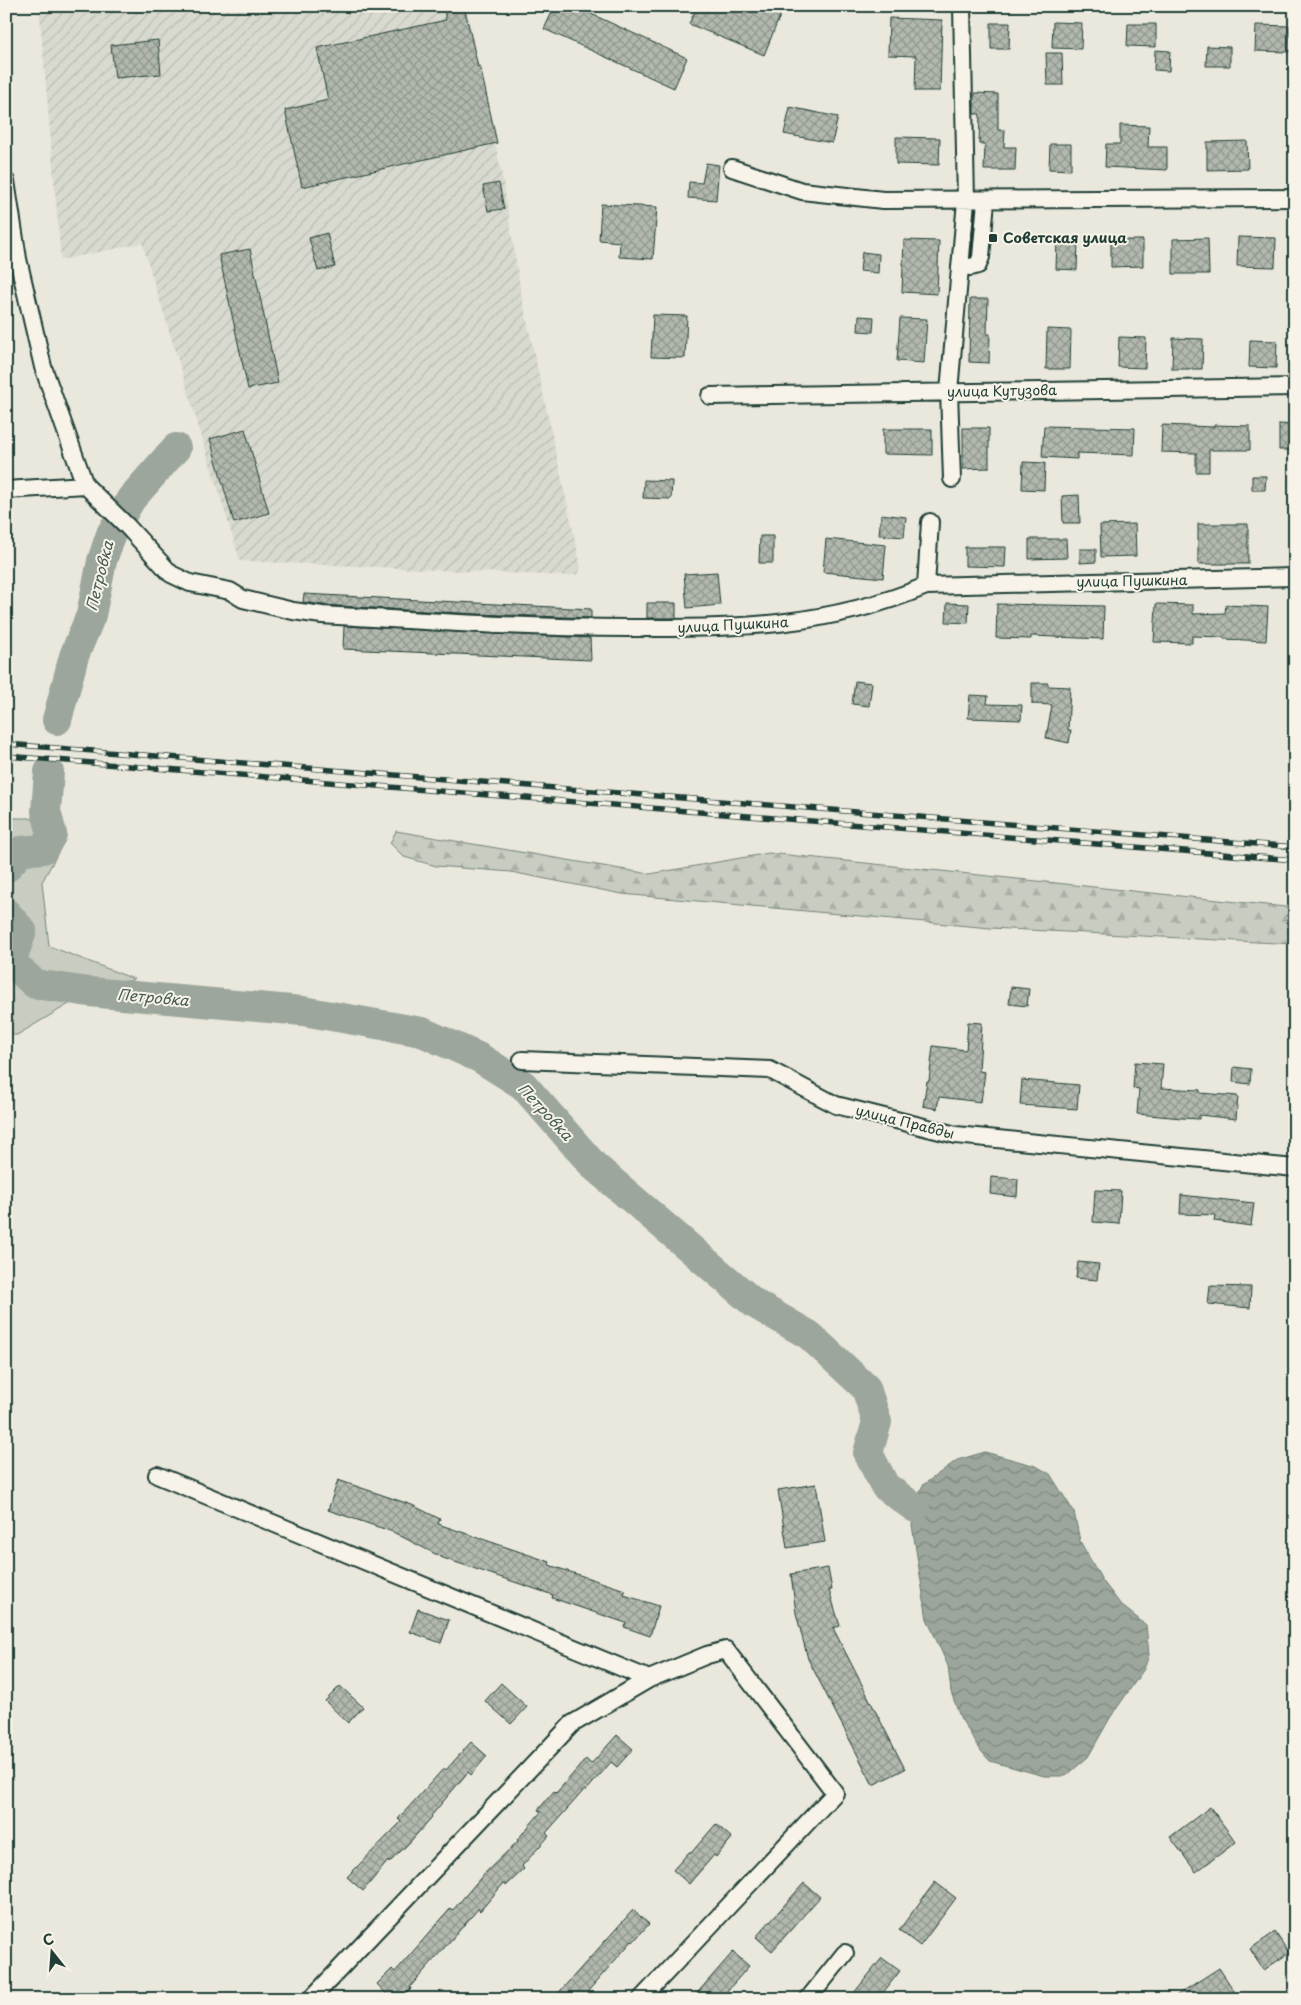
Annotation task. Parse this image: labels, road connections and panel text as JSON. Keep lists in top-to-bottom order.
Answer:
{
  "streets": {
    "street": ["улица Кутузова", "улица Пушкина", "улица Правды"]
  },
  "water": ["Петровка"],
  "places": {
    "transit": ["Советская улица"]
  },
  "north": "top"
}
